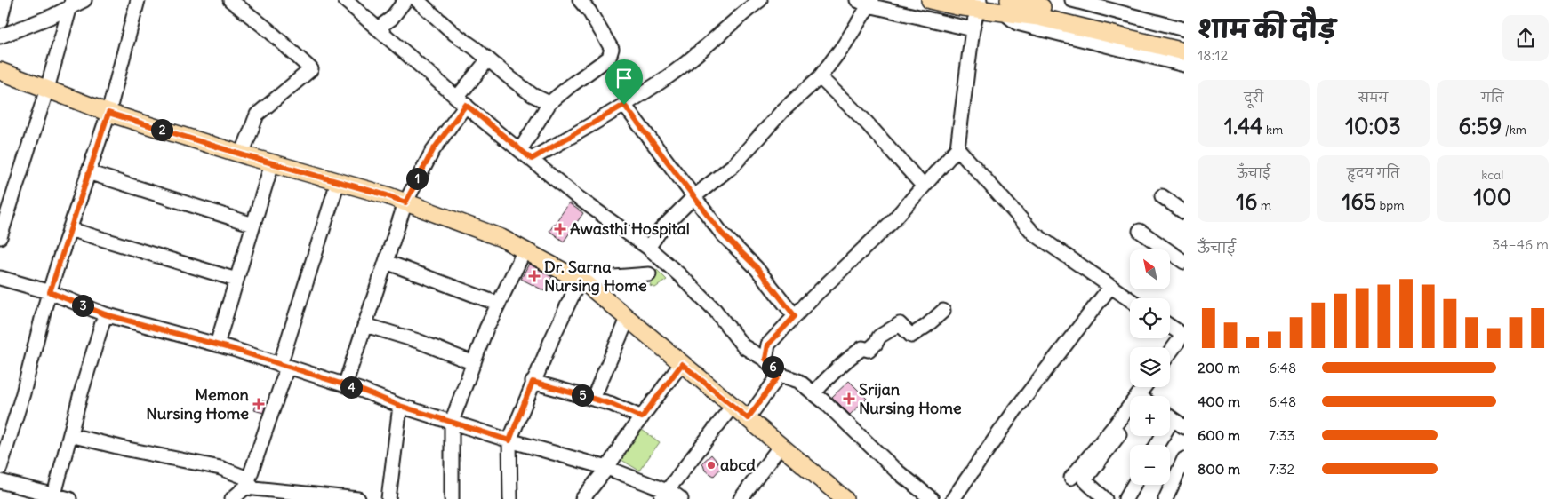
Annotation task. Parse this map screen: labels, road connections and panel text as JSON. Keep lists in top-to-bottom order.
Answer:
{
  "places": {
    "health": [
      "Awasthi Hospital",
      "Dr. Sarna Nursing Home",
      "Srijan Nursing Home",
      "Memon Nursing Home"
    ],
    "other": ["abcd"]
  },
  "north": "top left",
  "page": {
    "heading": ["शाम की दौड़", "18:12"],
    "stats": [
      ["दूरी", "1.44 km"],
      ["समय", "10:03"],
      ["गति", "6:59 /km"],
      ["ऊँचाई", "16 m"],
      ["हृदय गति", "165 bpm"],
      ["kcal", "100"]
    ],
    "pins": [
      "2",
      "1",
      "3",
      "6",
      "4",
      "5"
    ],
    "chart": ["ऊँचाई", "34–46 m"],
    "map_buttons": ["+", "−"],
    "list": [
      {
        "name": "200 m",
        "note": "6:48"
      },
      {
        "name": "400 m",
        "note": "6:48"
      },
      {
        "name": "600 m",
        "note": "7:33"
      },
      {
        "name": "800 m",
        "note": "7:32"
      }
    ]
  }
}
